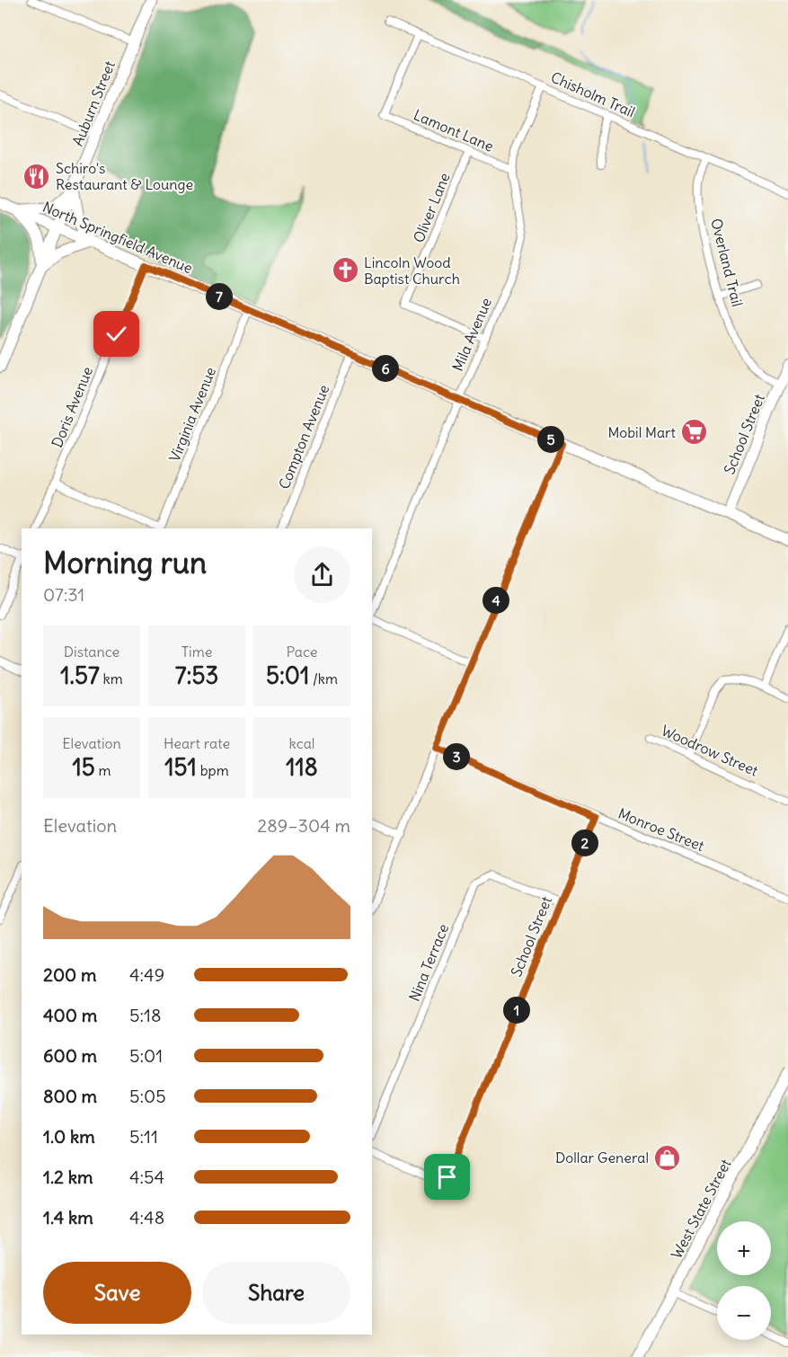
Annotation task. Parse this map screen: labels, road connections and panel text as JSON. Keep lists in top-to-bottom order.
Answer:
{
  "streets": {
    "main road": [
      "Auburn Street",
      "North Springfield Avenue",
      "School Street",
      "West State Street"
    ],
    "street": [
      "Chisholm Trail",
      "Lamont Lane",
      "Oliver Lane",
      "Overland Trail",
      "Mila Avenue",
      "Doris Avenue",
      "Virginia Avenue",
      "Compton Avenue",
      "Woodrow Street",
      "Monroe Street",
      "Nina Terrace"
    ]
  },
  "crossings": [
    ["Chisholm Trail", "Lamont Lane"],
    ["Chisholm Trail", "Overland Trail"],
    ["Chisholm Trail", "Mila Avenue"],
    ["Auburn Street", "North Springfield Avenue"],
    ["Lamont Lane", "Oliver Lane"],
    ["Lamont Lane", "Mila Avenue"],
    ["Oliver Lane", "Mila Avenue"],
    ["North Springfield Avenue", "Mila Avenue"],
    ["North Springfield Avenue", "Doris Avenue"],
    ["North Springfield Avenue", "Virginia Avenue"],
    ["North Springfield Avenue", "School Street"],
    ["North Springfield Avenue", "Compton Avenue"],
    ["Overland Trail", "School Street"],
    ["School Street", "Monroe Street"],
    ["School Street", "Nina Terrace"]
  ],
  "places": {
    "restaurant": ["Schiro's Restaurant & Lounge"],
    "church": ["Lincoln Wood Baptist Church"],
    "supermarket": ["Mobil Mart"],
    "shop": ["Dollar General"]
  },
  "page": {
    "pins": [
      "7",
      "6",
      "5",
      "4",
      "3",
      "2",
      "1"
    ],
    "heading": ["Morning run", "07:31"],
    "stats": [
      ["Distance", "1.57 km"],
      ["Time", "7:53"],
      ["Pace", "5:01 /km"],
      ["Elevation", "15 m"],
      ["Heart rate", "151 bpm"],
      ["kcal", "118"]
    ],
    "chart": ["Elevation", "289–304 m"],
    "list": [
      {
        "name": "200 m",
        "note": "4:49"
      },
      {
        "name": "400 m",
        "note": "5:18"
      },
      {
        "name": "600 m",
        "note": "5:01"
      },
      {
        "name": "800 m",
        "note": "5:05"
      },
      {
        "name": "1.0 km",
        "note": "5:11"
      },
      {
        "name": "1.2 km",
        "note": "4:54"
      },
      {
        "name": "1.4 km",
        "note": "4:48"
      }
    ],
    "map_buttons": ["+", "−"],
    "buttons": ["Save", "Share"]
  }
}
